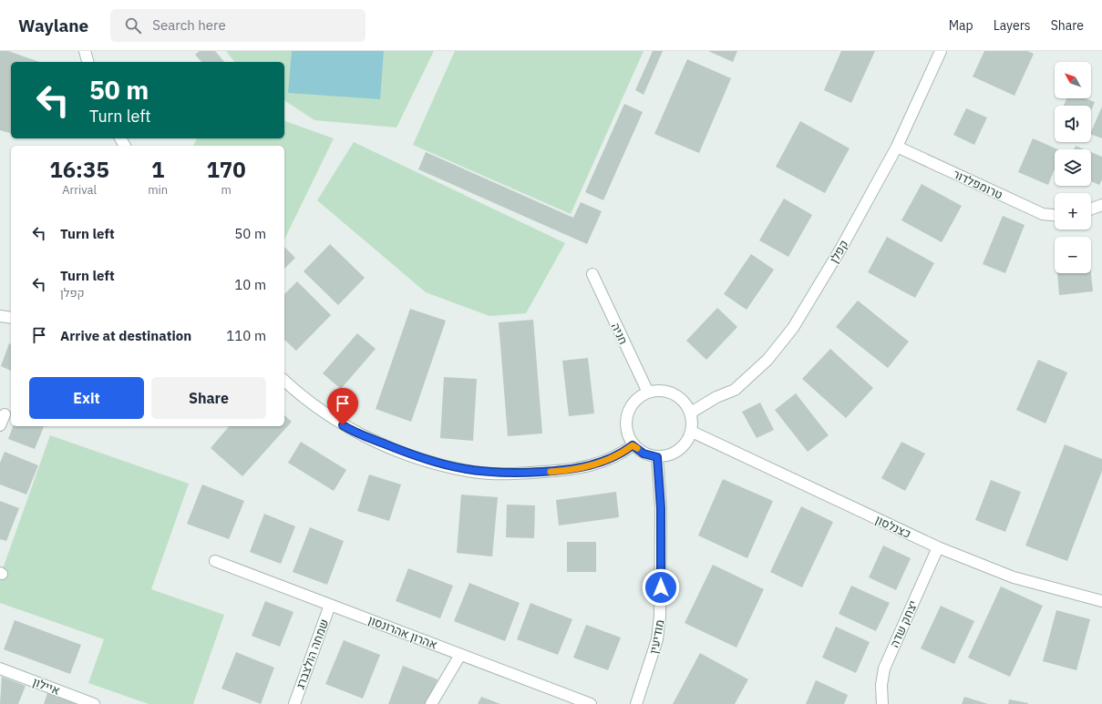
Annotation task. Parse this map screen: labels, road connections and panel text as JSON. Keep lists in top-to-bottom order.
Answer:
{
  "streets": {
    "street": [
      "טרומפלדור",
      "קפלן",
      "חניה",
      "כצנלסון",
      "יצחק שדה",
      "אהרון אהרונסון",
      "מודיעין",
      "שמחה הולצברג",
      "איילון"
    ]
  },
  "crossings": [
    ["טרומפלדור", "קפלן"],
    ["קפלן", "חניה"],
    ["קפלן", "כצנלסון"],
    ["קפלן", "מודיעין"],
    ["חניה", "כצנלסון"],
    ["חניה", "מודיעין"],
    ["כצנלסון", "יצחק שדה"],
    ["כצנלסון", "מודיעין"],
    ["אהרון אהרונסון", "שמחה הולצברג"]
  ],
  "north": "top left",
  "page": {
    "header": "Waylane",
    "search": "Search here",
    "nav": ["Map", "Layers", "Share"],
    "map_buttons": ["+", "−"],
    "turn": ["50 m", "Turn left"],
    "eta": [
      "16:35",
      "Arrival",
      "1",
      "min",
      "170",
      "m"
    ],
    "list": [
      {
        "name": "Turn left",
        "value": "50 m"
      },
      {
        "name": "Turn left",
        "note": "קפלן",
        "value": "10 m"
      },
      {
        "name": "Arrive at destination",
        "value": "110 m"
      }
    ],
    "buttons": ["Exit", "Share"]
  }
}
